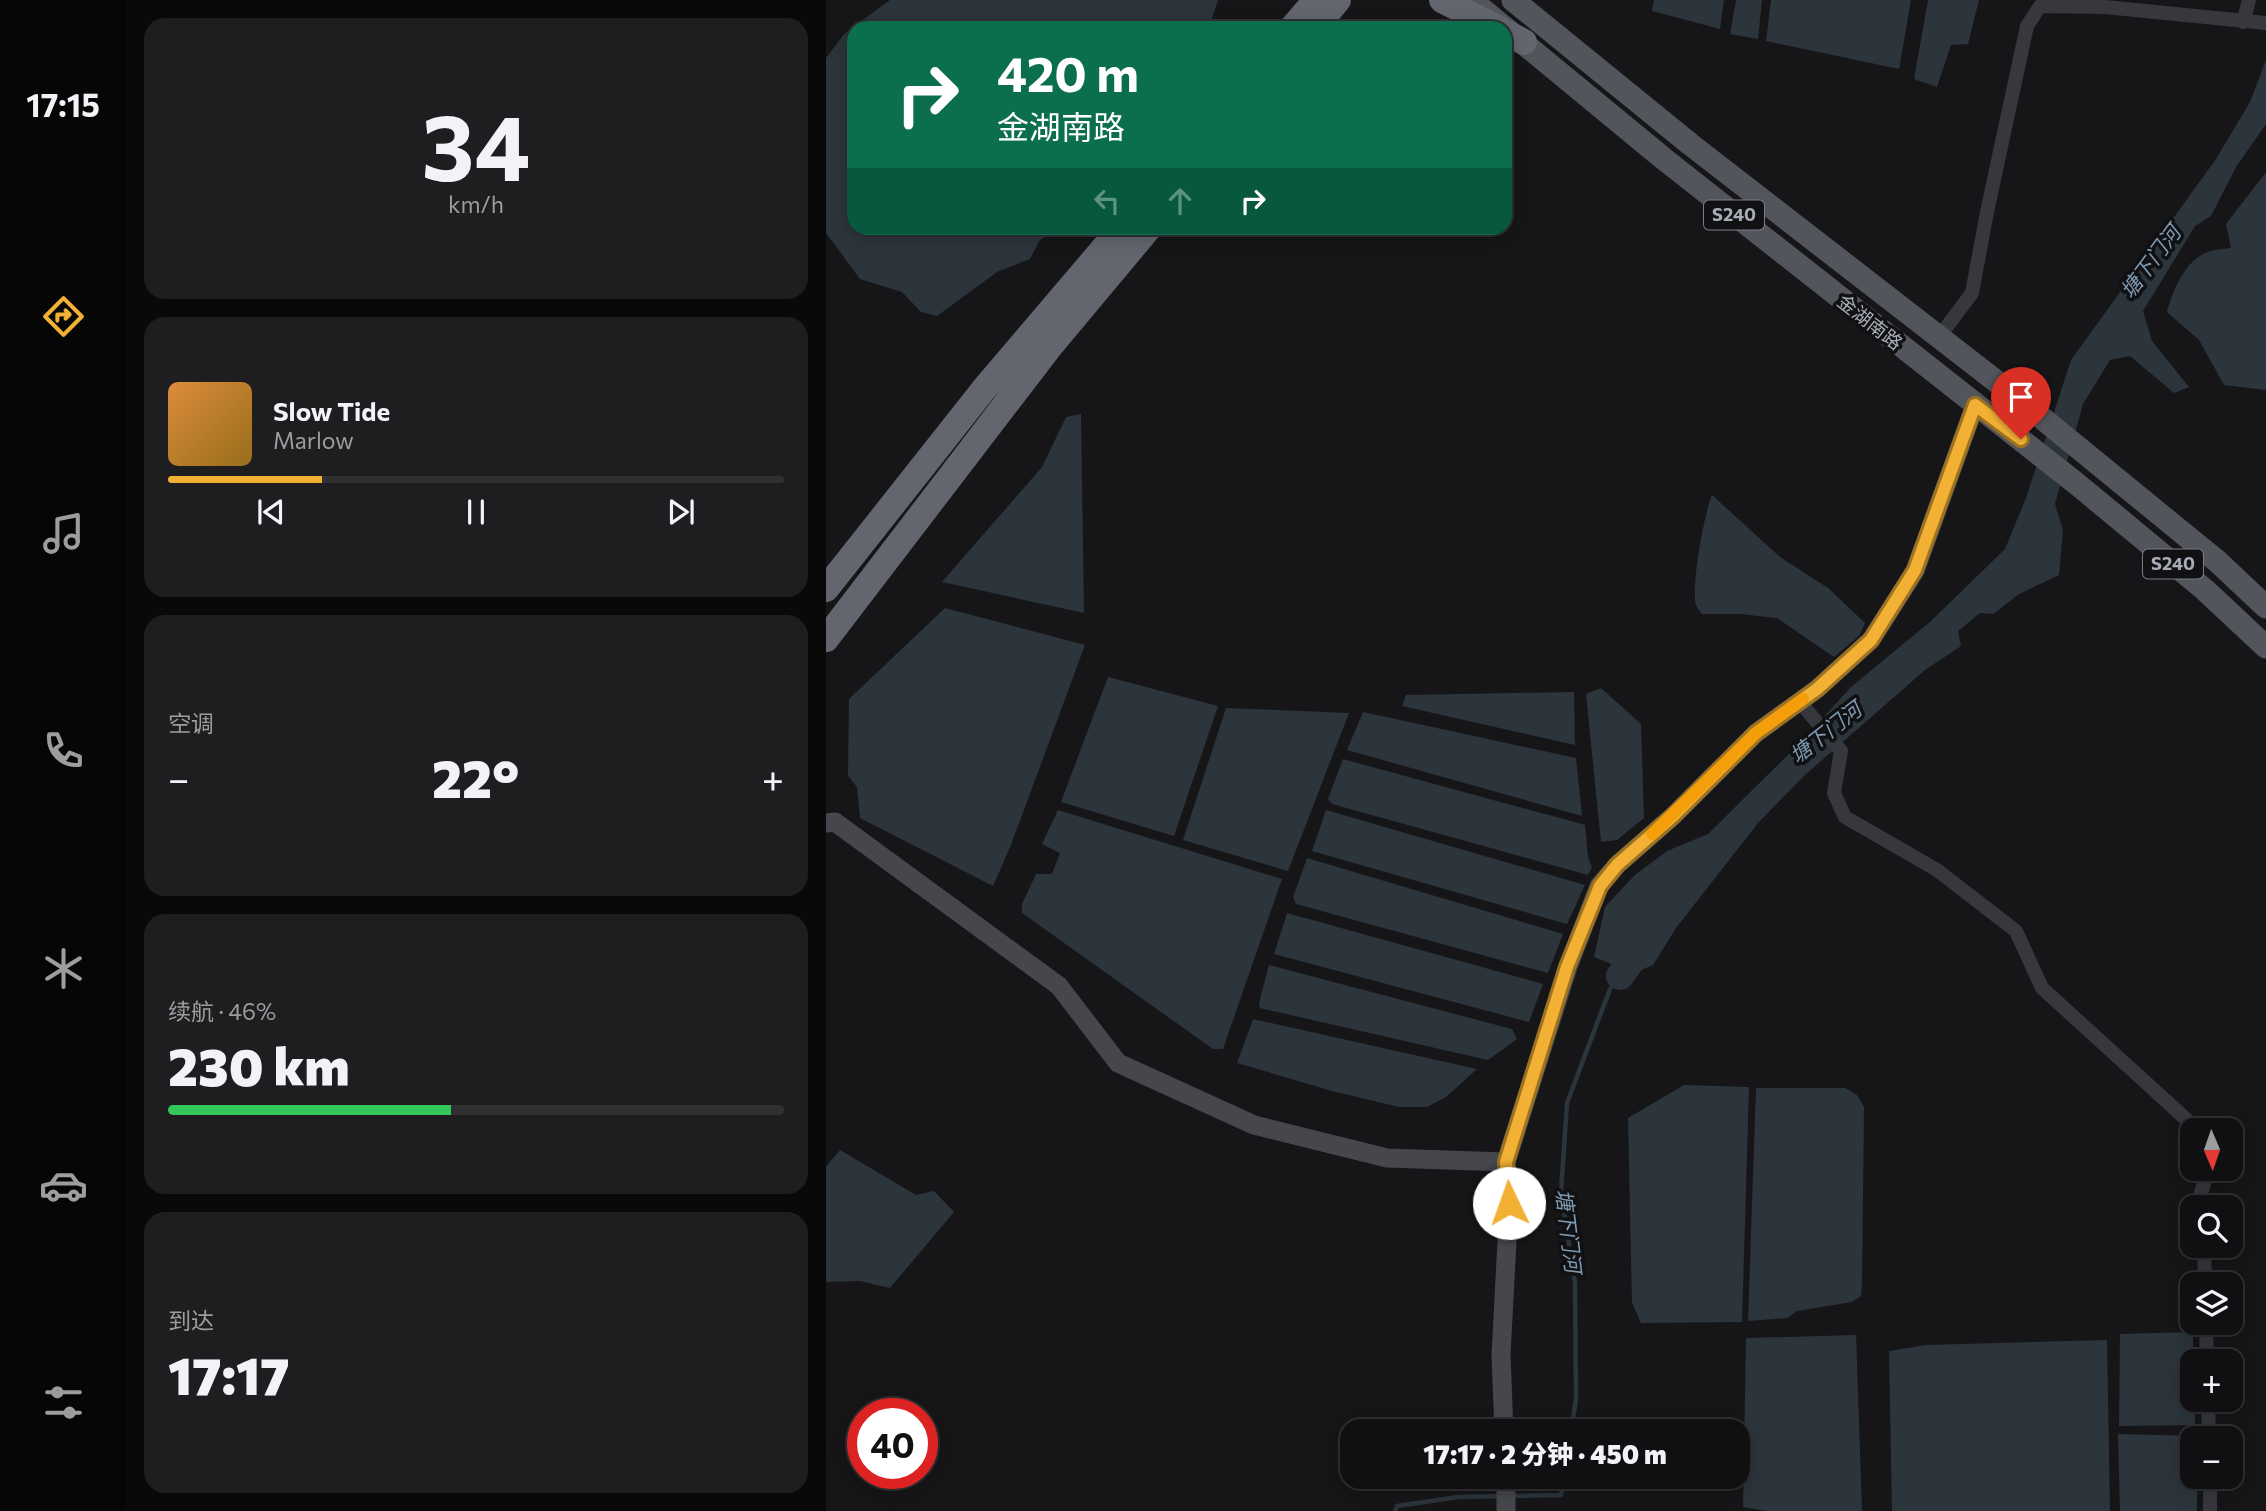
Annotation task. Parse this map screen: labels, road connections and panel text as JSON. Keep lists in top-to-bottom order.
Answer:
{
  "streets": {
    "main road": ["S240", "金湖南路"]
  },
  "water": ["塘下门河"],
  "north": "bottom",
  "page": {
    "tabs": "17:15",
    "tile": [
      ["34", "km/h"],
      "空调",
      ["续航 · 46%", "230 km"],
      ["到达", "17:17"]
    ],
    "turn": ["420 m", "金湖南路"],
    "song": ["Slow Tide", "Marlow"],
    "heat": ["−", "22°", "+"],
    "map_buttons": ["+", "−"],
    "limit": "40",
    "trip": "17:17 · 2 分钟 · 450 m"
  }
}
